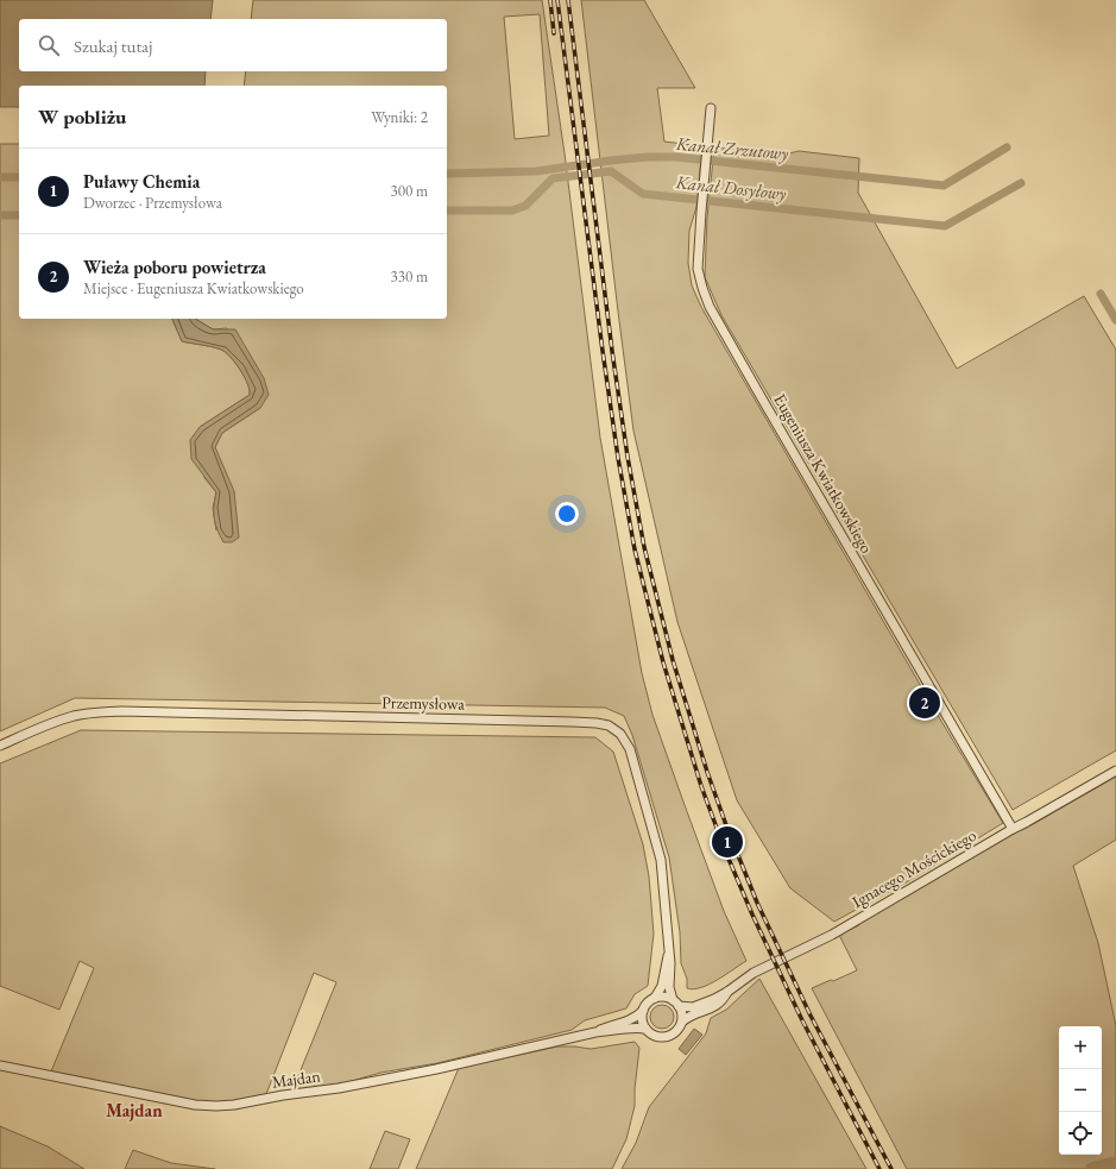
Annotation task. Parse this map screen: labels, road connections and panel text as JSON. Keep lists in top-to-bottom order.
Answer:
{
  "streets": {
    "street": [
      "Eugeniusza Kwiatkowskiego",
      "Przemysłowa",
      "Ignacego Mościckiego",
      "Majdan"
    ]
  },
  "crossings": [
    ["Eugeniusza Kwiatkowskiego", "Ignacego Mościckiego"],
    ["Przemysłowa", "Ignacego Mościckiego"],
    ["Przemysłowa", "Majdan"],
    ["Ignacego Mościckiego", "Majdan"]
  ],
  "districts": ["Majdan"],
  "water": ["Kanał Zrzutowy", "Kanał Dosyłowy"],
  "page": {
    "search": "Szukaj tutaj",
    "heading": ["W pobliżu", "Wyniki: 2"],
    "list": [
      {
        "mark": "1",
        "name": "Puławy Chemia",
        "note": "Dworzec · Przemysłowa",
        "value": "300 m"
      },
      {
        "mark": "2",
        "name": "Wieża poboru powietrza",
        "note": "Miejsce · Eugeniusza Kwiatkowskiego",
        "value": "330 m"
      }
    ],
    "pins": ["2", "1"],
    "map_buttons": ["+", "−"]
  }
}
